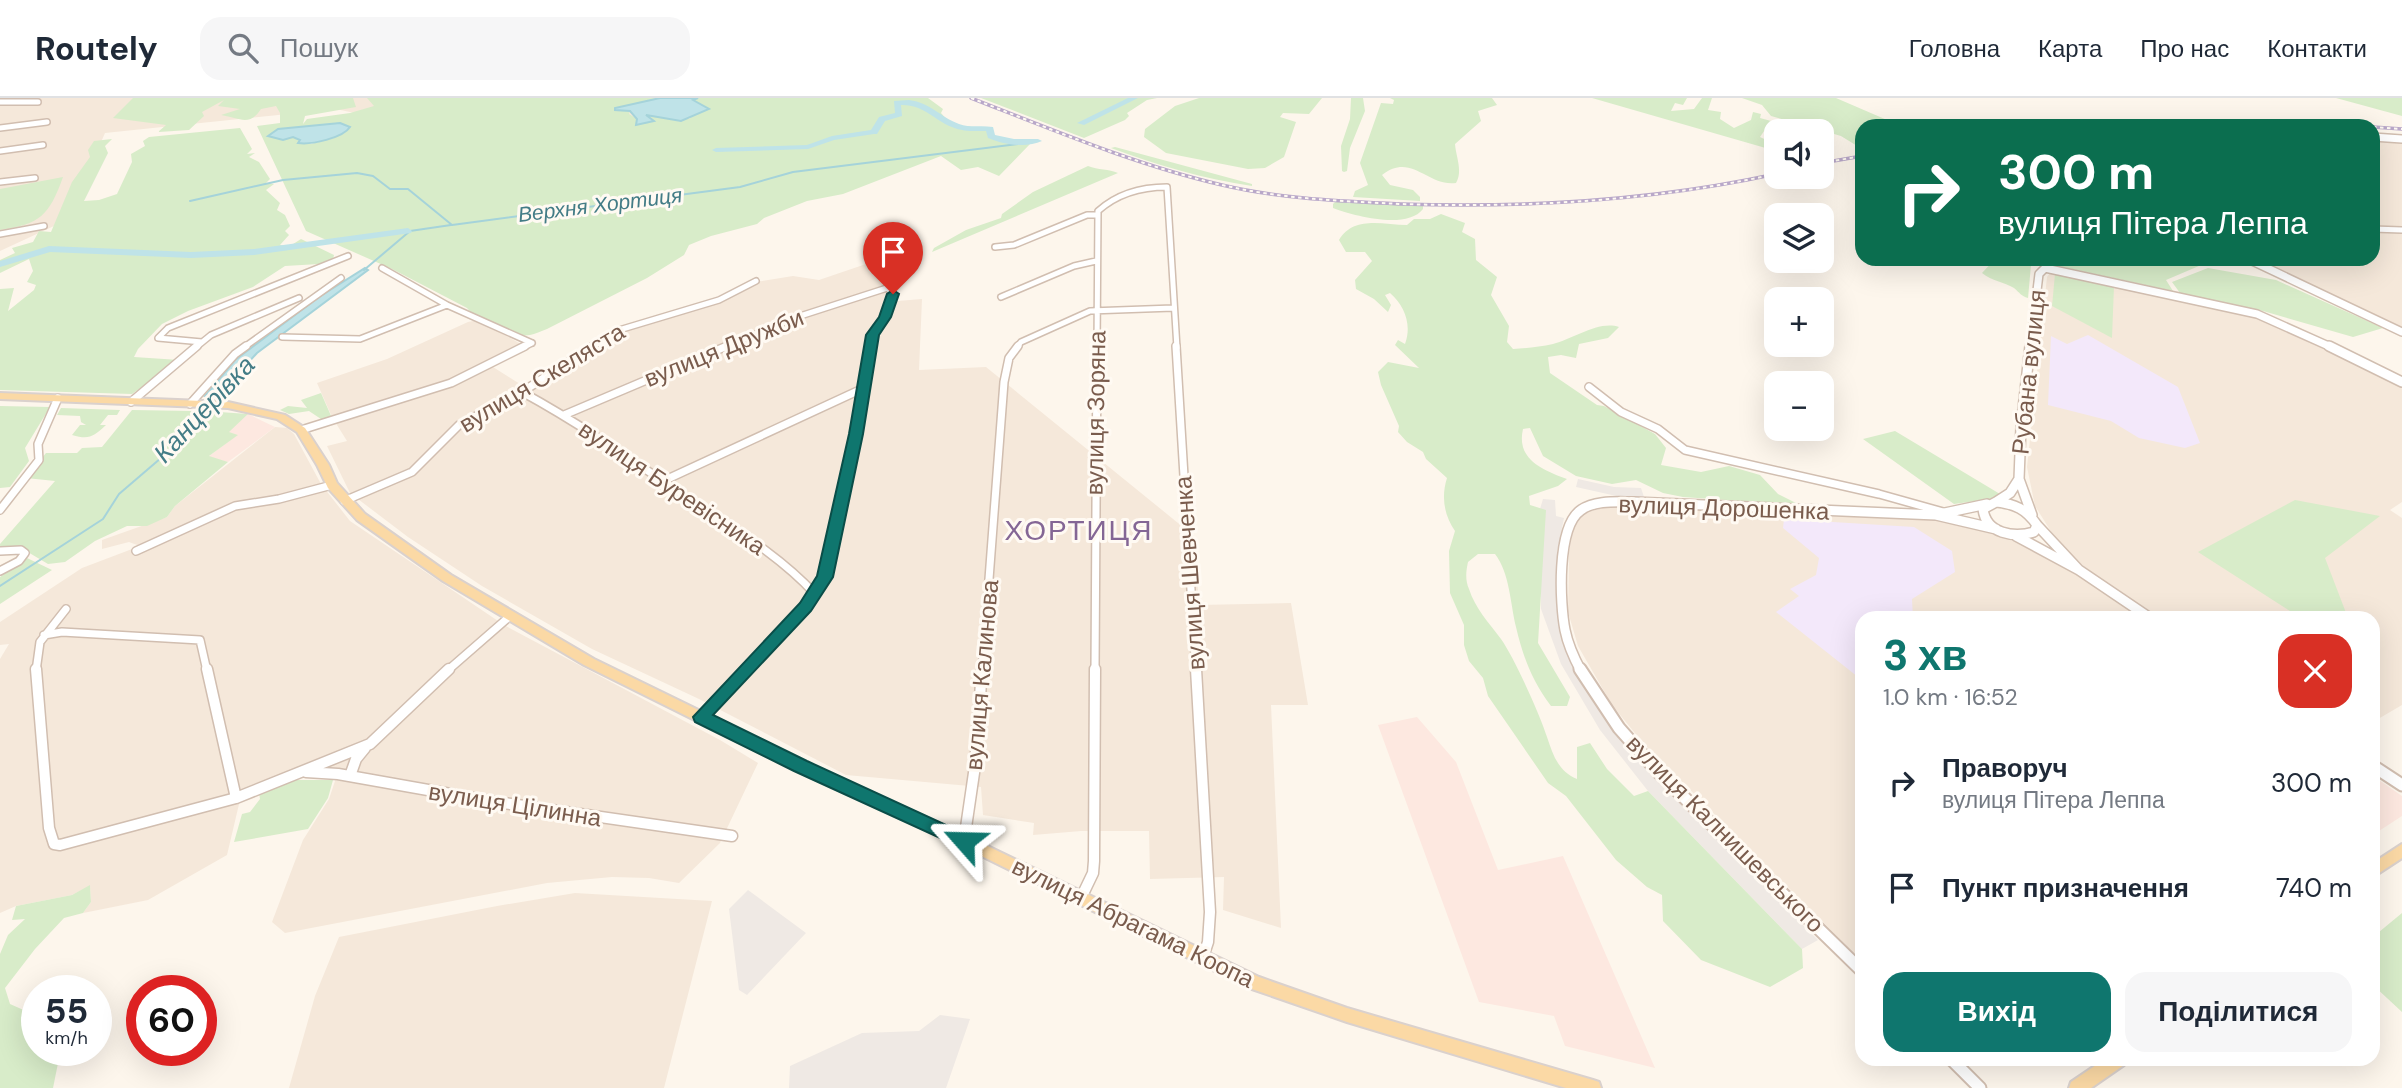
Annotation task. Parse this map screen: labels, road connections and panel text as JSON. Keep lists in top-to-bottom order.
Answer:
{
  "streets": {
    "main road": ["вулиця Абрагама Коопа"],
    "street": [
      "вулиця Дружби",
      "Рубана вулиця",
      "вулиця Скеляста",
      "вулиця Зоряна",
      "вулиця Буревісника",
      "вулиця Дорошенка",
      "вулиця Шевченка",
      "вулиця Калинова",
      "вулиця Цілинна",
      "вулиця Калнишевського"
    ]
  },
  "crossings": [
    ["вулиця Дружби", "вулиця Буревісника"],
    ["Рубана вулиця", "вулиця Дорошенка"],
    ["вулиця Скеляста", "вулиця Буревісника"],
    ["вулиця Скеляста", "вулиця Абрагама Коопа"],
    ["вулиця Зоряна", "вулиця Шевченка"],
    ["вулиця Зоряна", "вулиця Калинова"],
    ["вулиця Зоряна", "вулиця Абрагама Коопа"],
    ["вулиця Дорошенка", "вулиця Калнишевського"],
    ["вулиця Шевченка", "вулиця Абрагама Коопа"],
    ["вулиця Калинова", "вулиця Абрагама Коопа"]
  ],
  "districts": ["ХОРТИЦЯ"],
  "water": ["Верхня Хортиця", "Канцерівка"],
  "page": {
    "header": "Routely",
    "search": "Пошук",
    "nav": [
      "Головна",
      "Карта",
      "Про нас",
      "Контакти"
    ],
    "map_buttons": ["+", "−"],
    "turn": ["300 m", "вулиця Пітера Леппа"],
    "heading": ["3 хв", "1.0 km · 16:52"],
    "list": [
      {
        "name": "Праворуч",
        "note": "вулиця Пітера Леппа",
        "value": "300 m"
      },
      {
        "name": "Пункт призначення",
        "value": "740 m"
      }
    ],
    "buttons": ["Вихід", "Поділитися"],
    "speed": "55 km/h",
    "limit": "60"
  }
}
